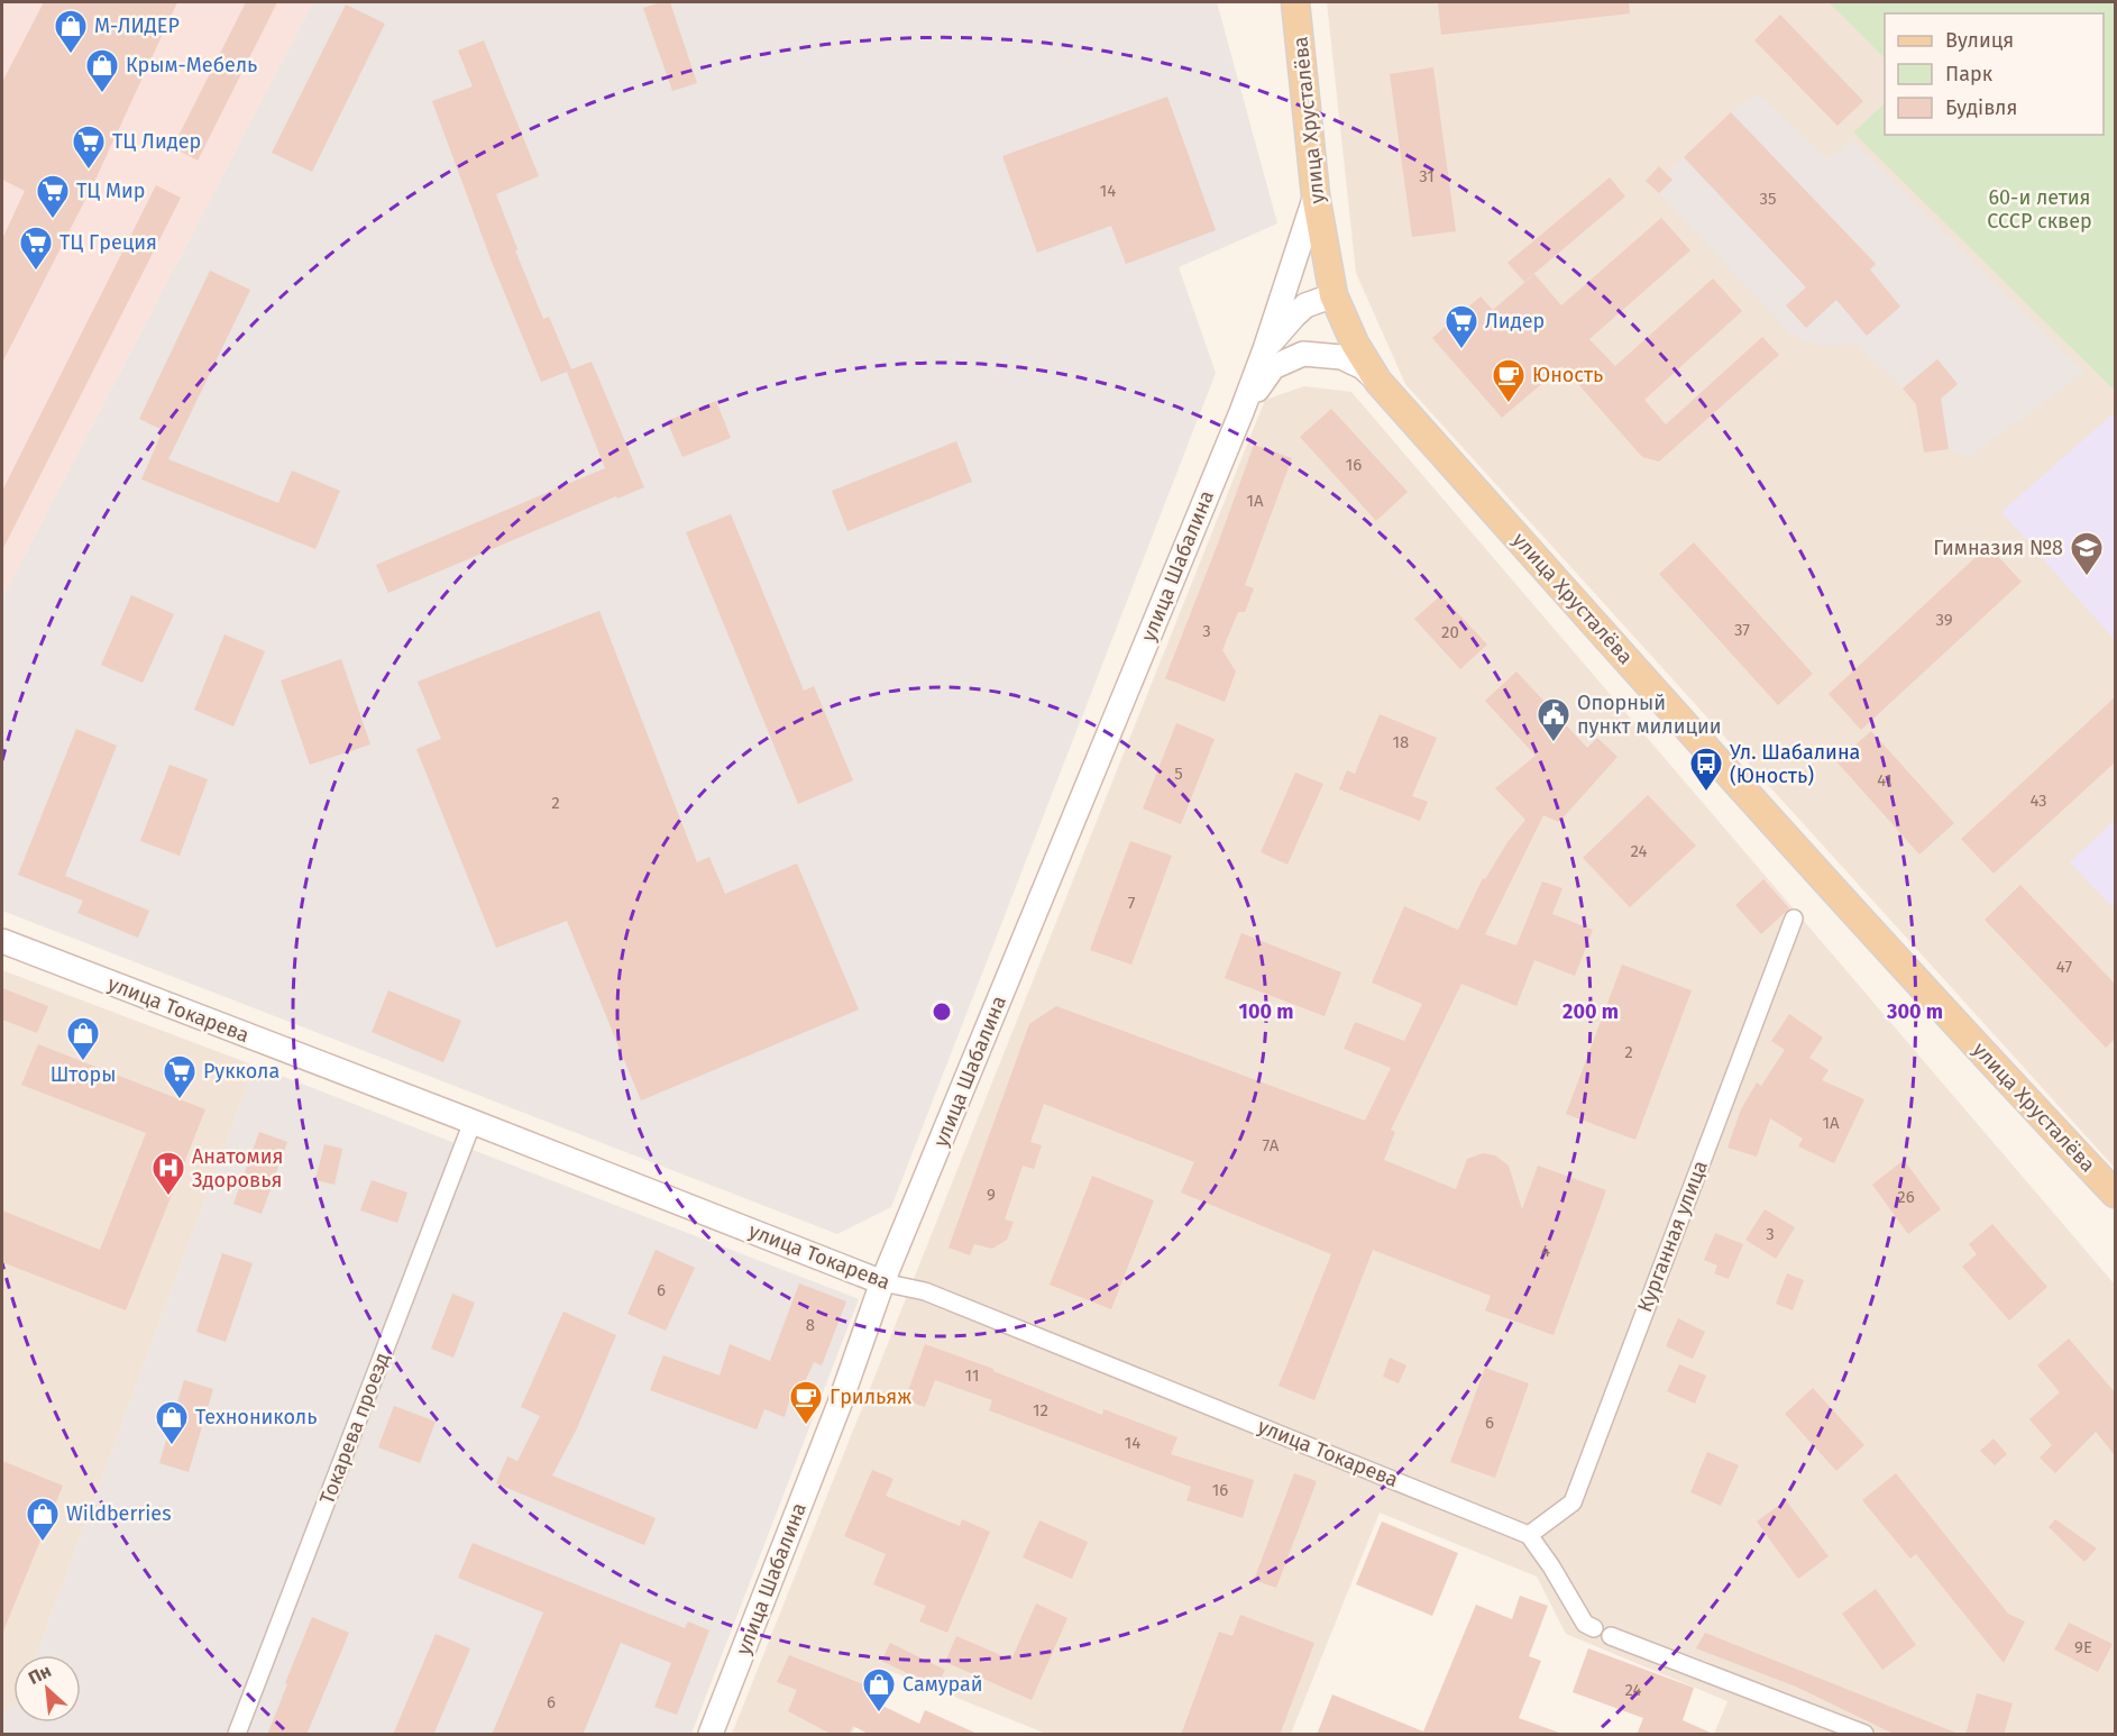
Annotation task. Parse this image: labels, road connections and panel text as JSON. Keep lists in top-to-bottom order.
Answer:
{
  "streets": {
    "main road": ["улица Хрусталёва", "улица Шабалина", "улица Токарева"],
    "street": ["Курганная улица", "Токарева проезд"]
  },
  "crossings": [
    ["улица Хрусталёва", "улица Шабалина"],
    ["улица Шабалина", "улица Токарева"],
    ["улица Токарева", "Курганная улица"],
    ["улица Токарева", "Токарева проезд"]
  ],
  "parks": ["60-и летия СССР сквер"],
  "places": {
    "shop": [
      "М-ЛИДЕР",
      "Крым-Мебель",
      "Шторы",
      "Технониколь",
      "Wildberries",
      "Самурай"
    ],
    "supermarket": [
      "ТЦ Лидер",
      "ТЦ Мир",
      "ТЦ Греция",
      "Лидер",
      "Руккола"
    ],
    "cafe": ["Юность", "Грильяж"],
    "school or university": ["Гимназия №8"],
    "public building": ["Опорный пункт милиции"],
    "bus stop": ["Ул. Шабалина (Юность)"],
    "hospital": ["Анатомия Здоровья"]
  },
  "house_numbers": [
    "31",
    "14",
    "35",
    "16",
    "1А",
    "39",
    "37",
    "3",
    "20",
    "18",
    "5",
    "41",
    "43",
    "2",
    "24",
    "7",
    "47",
    "2",
    "1А",
    "7А",
    "9",
    "26",
    "3",
    "4",
    "6",
    "8",
    "11",
    "12",
    "6",
    "14",
    "16",
    "9Е",
    "24",
    "6"
  ],
  "legend": ["Вулиця", "Парк", "Будівля"],
  "north": "top left",
  "rings": ["100 m", "200 m", "300 m"]
}
